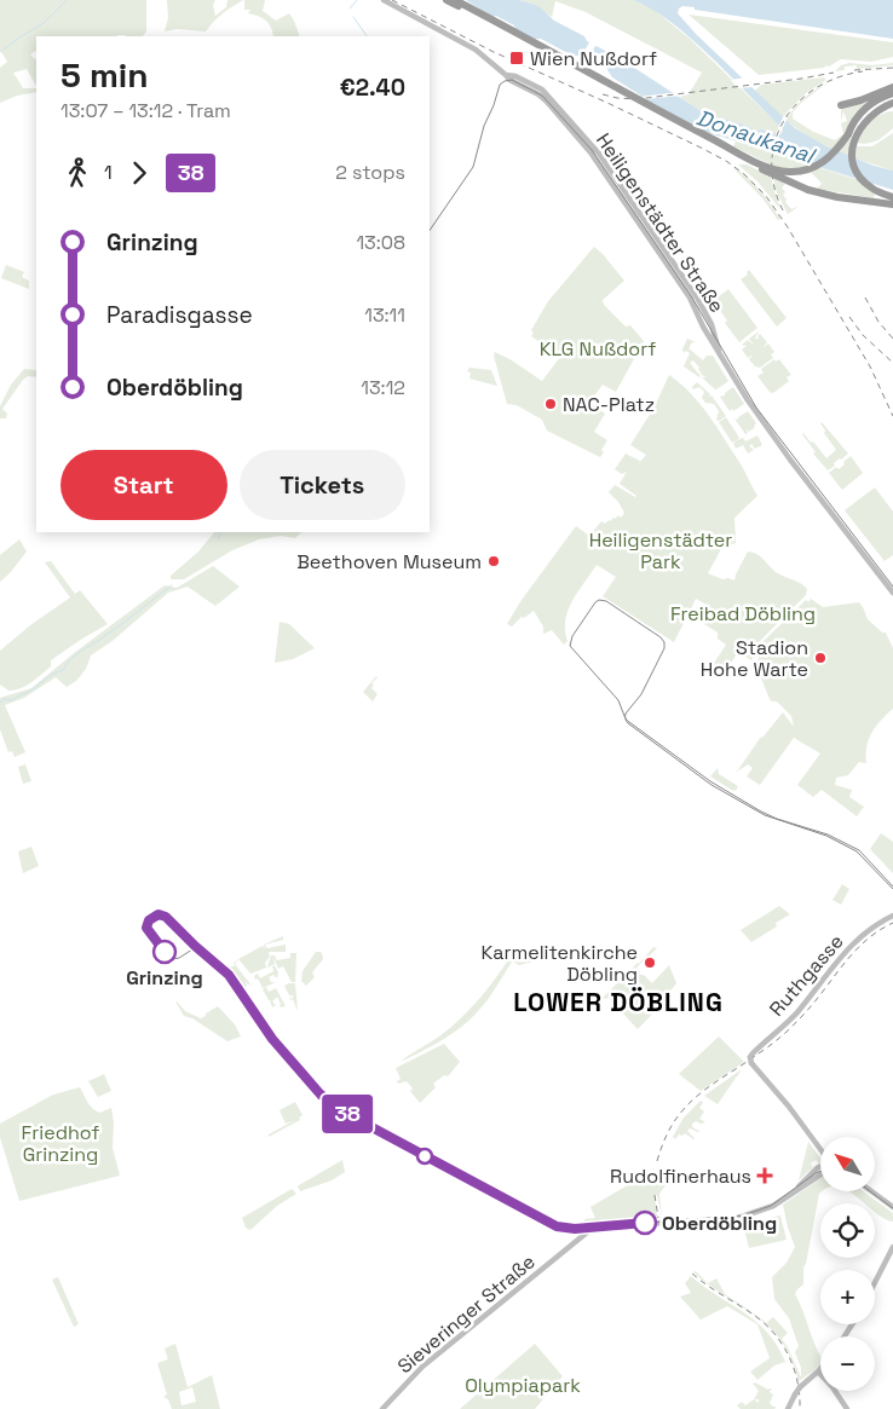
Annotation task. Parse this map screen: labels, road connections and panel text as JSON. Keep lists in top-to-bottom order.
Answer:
{
  "streets": {
    "main road": ["Heiligenstädter Straße", "Ruthgasse", "Sieveringer Straße"]
  },
  "districts": ["LOWER DÖBLING"],
  "water": ["Donaukanal"],
  "parks": [
    "KLG Nußdorf",
    "Heiligenstädter Park",
    "Freibad Döbling",
    "Friedhof Grinzing",
    "Olympiapark"
  ],
  "places": {
    "transit": ["Wien Nußdorf"],
    "other": [
      "NAC-Platz",
      "Beethoven Museum",
      "Stadion Hohe Warte",
      "Grinzing",
      "Karmelitenkirche Döbling",
      "Oberdöbling"
    ],
    "health": ["Rudolfinerhaus"]
  },
  "lines": ["tram line 38"],
  "north": "top left",
  "page": {
    "on_map": "38",
    "heading": ["5 min", "13:07 – 13:12 · Tram", "€2.40"],
    "legs": ["1", "38", "2 stops"],
    "list": [
      {
        "name": "Grinzing",
        "value": "13:08"
      },
      {
        "name": "Paradisgasse",
        "value": "13:11"
      },
      {
        "name": "Oberdöbling",
        "value": "13:12"
      }
    ],
    "buttons": ["Start", "Tickets"],
    "map_buttons": ["+", "−"]
  }
}
